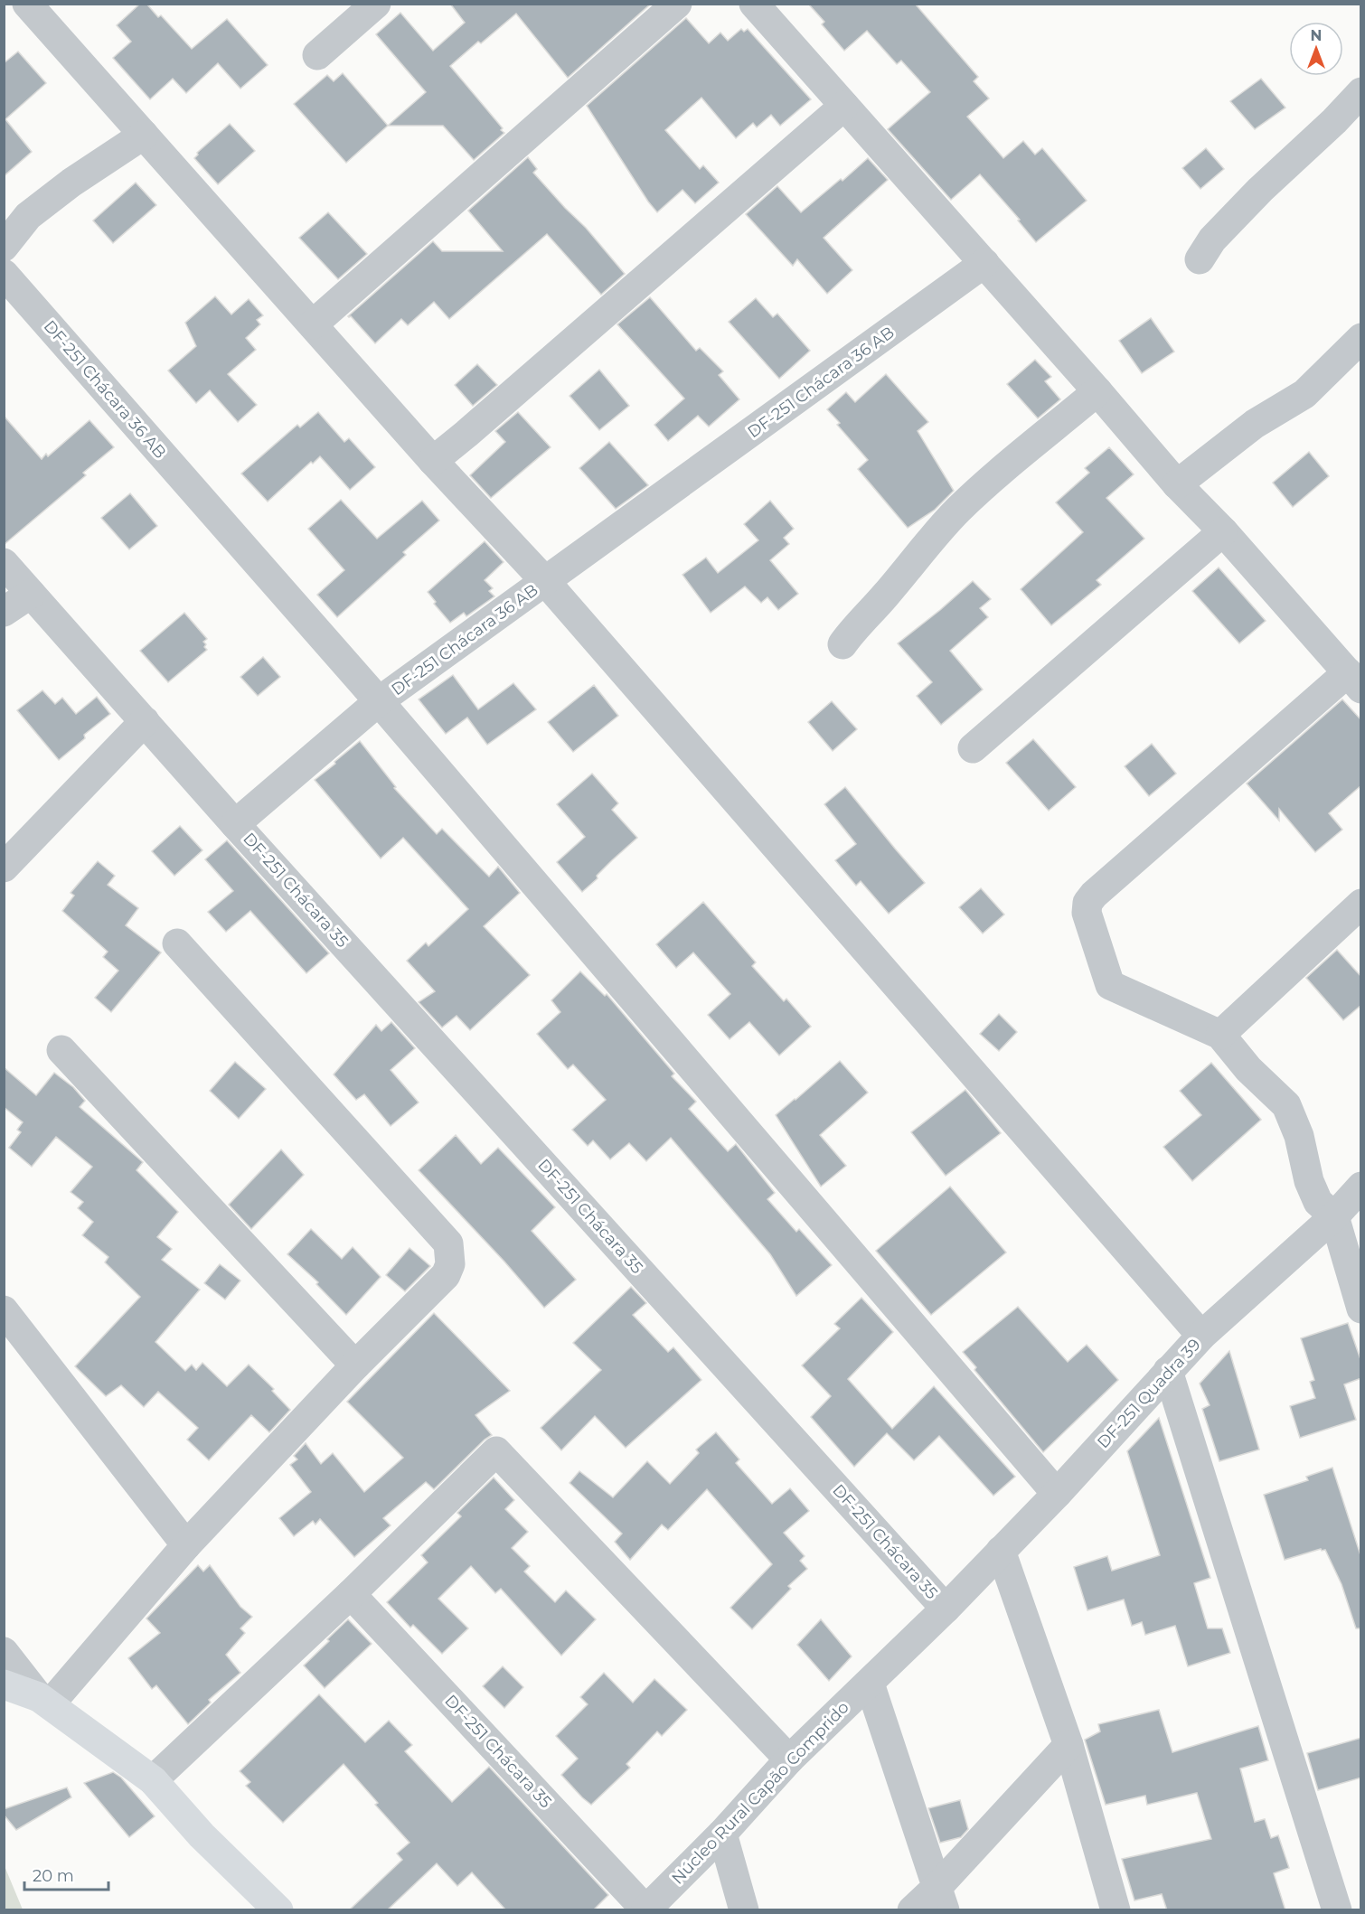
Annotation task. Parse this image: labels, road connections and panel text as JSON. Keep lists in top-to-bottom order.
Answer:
{
  "streets": {
    "street": [
      "DF-251 Chácara 36 AB",
      "DF-251 Chácara 35",
      "DF-251 Quadra 39",
      "Núcleo Rural Capão Comprido"
    ]
  },
  "crossings": [
    ["DF-251 Chácara 35", "DF-251 Quadra 39"],
    ["DF-251 Chácara 35", "Núcleo Rural Capão Comprido"],
    ["DF-251 Quadra 39", "Núcleo Rural Capão Comprido"]
  ],
  "scale_bar": "20 m",
  "north": "top"
}
